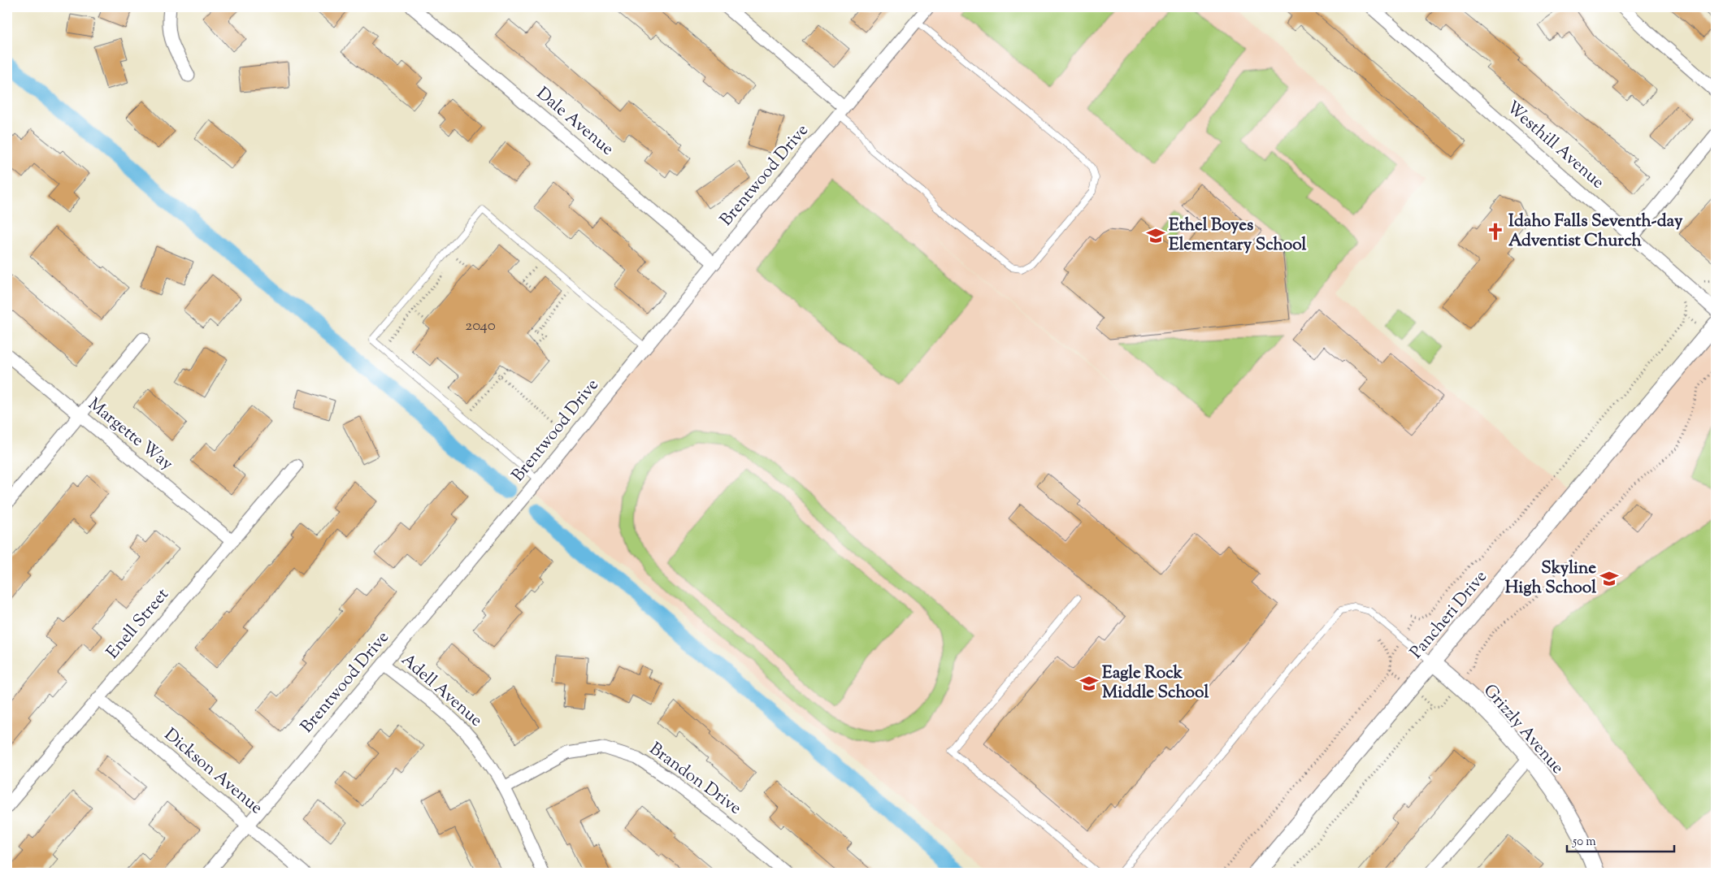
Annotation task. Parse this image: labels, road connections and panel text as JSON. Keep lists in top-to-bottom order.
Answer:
{
  "streets": {
    "street": [
      "Dale Avenue",
      "Westhill Avenue",
      "Brentwood Drive",
      "Margette Way",
      "Pancheri Drive",
      "Enell Street",
      "Adell Avenue",
      "Grizzly Avenue",
      "Dickson Avenue",
      "Brandon Drive"
    ]
  },
  "crossings": [
    ["Dale Avenue", "Brentwood Drive"],
    ["Brentwood Drive", "Adell Avenue"],
    ["Brentwood Drive", "Dickson Avenue"],
    ["Margette Way", "Enell Street"],
    ["Pancheri Drive", "Grizzly Avenue"],
    ["Enell Street", "Dickson Avenue"],
    ["Adell Avenue", "Brandon Drive"]
  ],
  "places": {
    "church": ["Idaho Falls Seventh-day Adventist Church"],
    "school or university": ["Ethel Boyes Elementary School", "Skyline High School", "Eagle Rock Middle School"]
  },
  "house_numbers": ["2040"],
  "scale_bar": "50 m"
}
